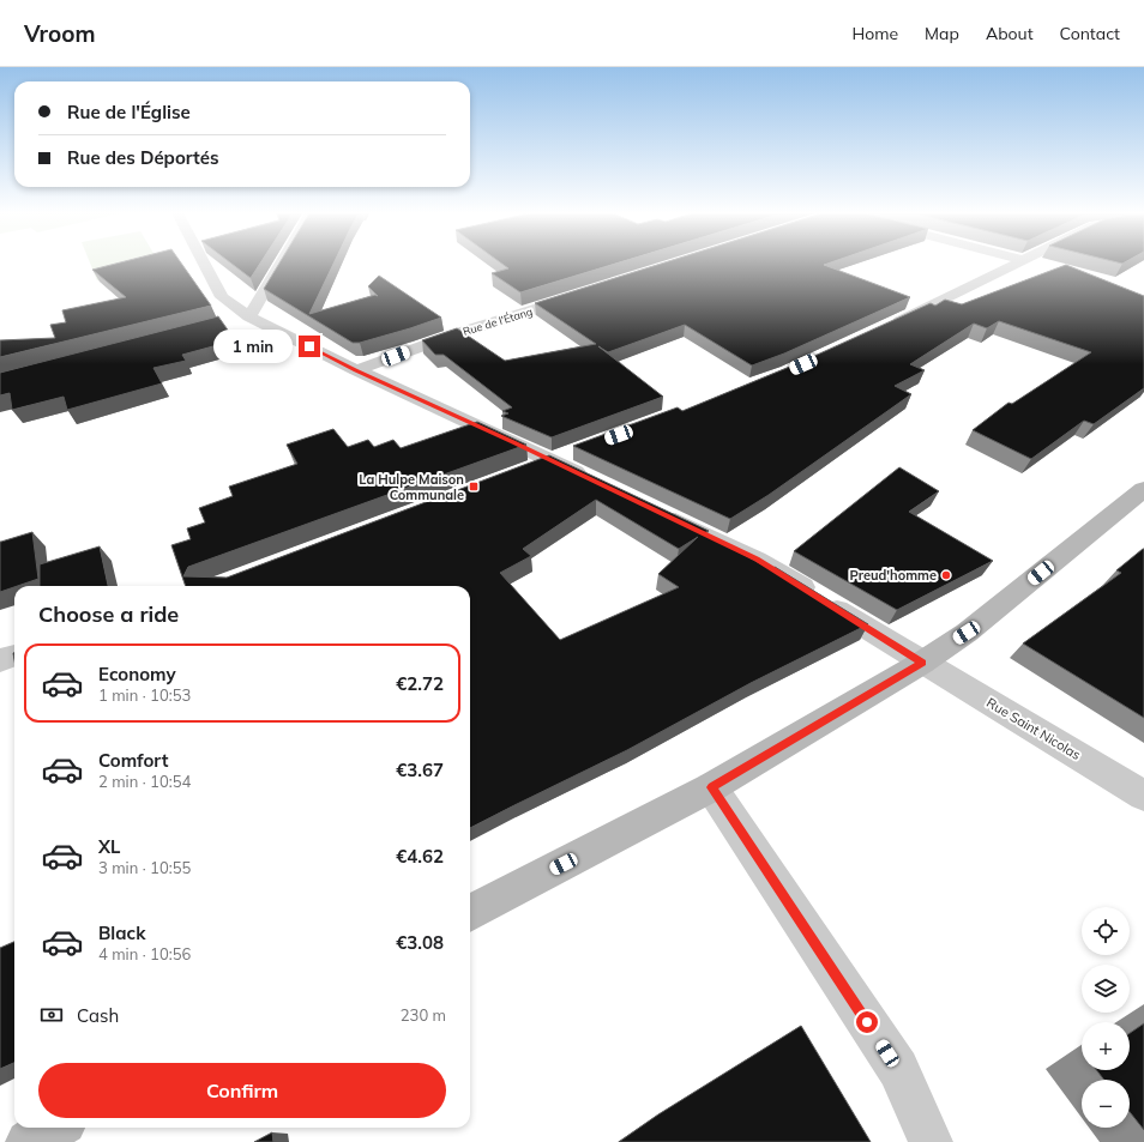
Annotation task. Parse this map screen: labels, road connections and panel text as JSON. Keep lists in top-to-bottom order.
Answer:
{
  "streets": {
    "street": ["Rue de l'Étang", "Rue Saint Nicolas"]
  },
  "places": {
    "transit": ["La Hulpe Maison Communale"],
    "other": ["Preud'homme"]
  },
  "page": {
    "header": "Vroom",
    "nav": [
      "Home",
      "Map",
      "About",
      "Contact"
    ],
    "banner": ["Rue de l'Église", "Rue des Déportés"],
    "bubble": "1 min",
    "heading": "Choose a ride",
    "list": [
      {
        "name": "Economy",
        "note": "1 min · 10:53",
        "value": "€2.72"
      },
      {
        "name": "Comfort",
        "note": "2 min · 10:54",
        "value": "€3.67"
      },
      {
        "name": "XL",
        "note": "3 min · 10:55",
        "value": "€4.62"
      },
      {
        "name": "Black",
        "note": "4 min · 10:56",
        "value": "€3.08"
      }
    ],
    "map_buttons": ["+", "−"],
    "pay": ["Cash", "230 m"],
    "buttons": "Confirm"
  }
}
